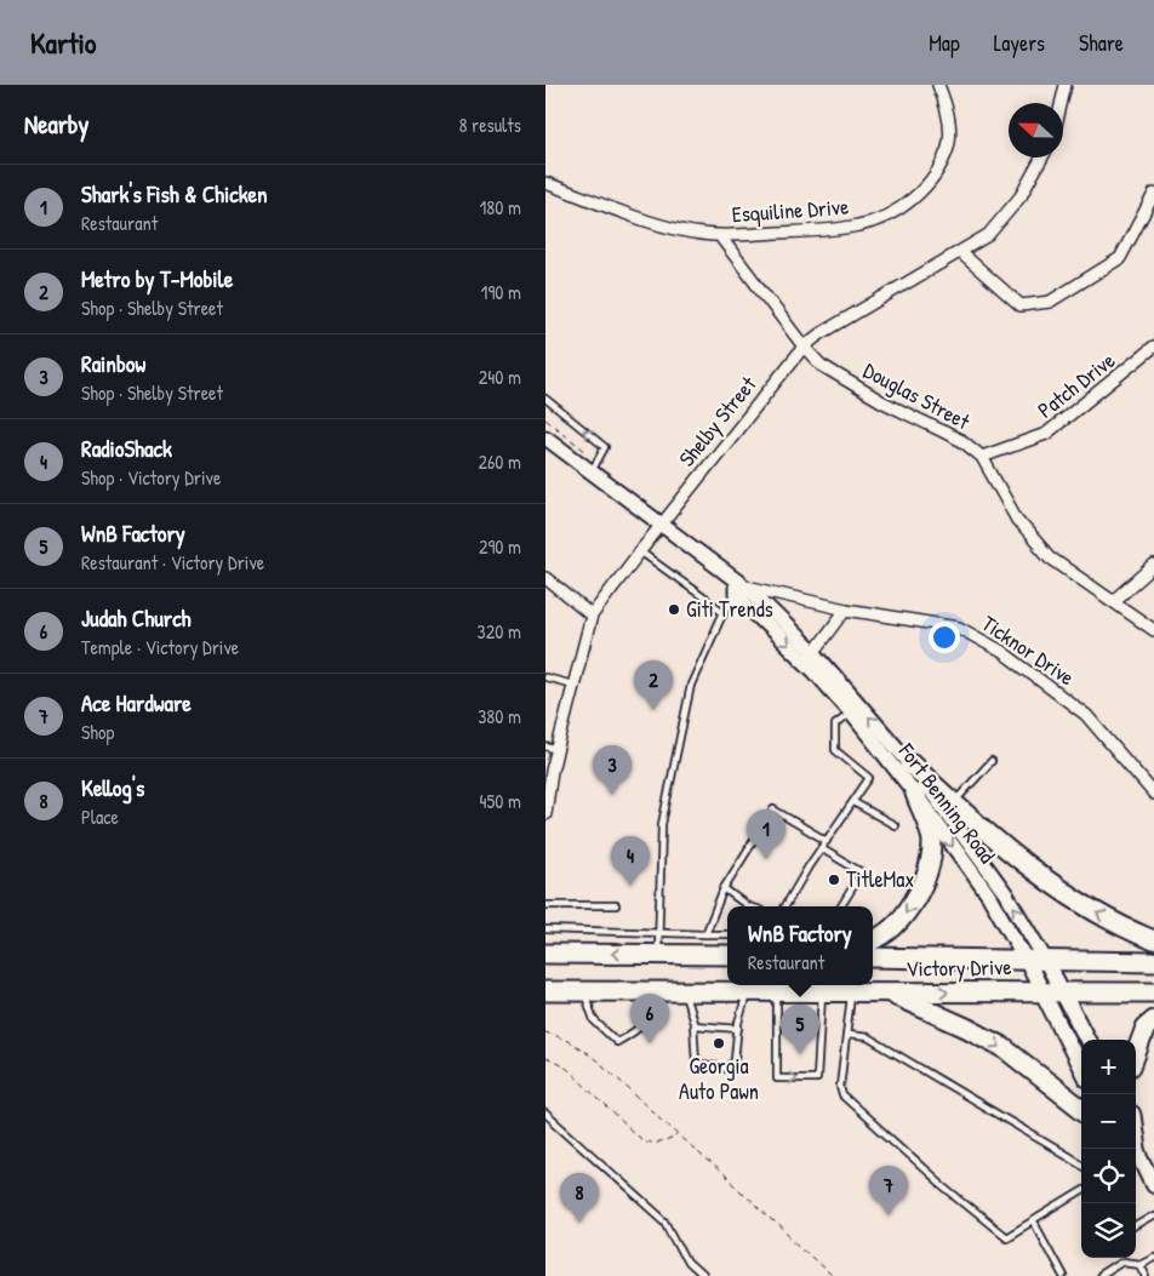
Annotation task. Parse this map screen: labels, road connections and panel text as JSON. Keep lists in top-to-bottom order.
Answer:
{
  "streets": {
    "highway": ["Victory Drive"],
    "main road": ["Fort Benning Road"],
    "street": [
      "Esquiline Drive",
      "Patch Drive",
      "Douglas Street",
      "Shelby Street",
      "Ticknor Drive"
    ]
  },
  "crossings": [
    ["Esquiline Drive", "Douglas Street"],
    ["Patch Drive", "Douglas Street"],
    ["Douglas Street", "Shelby Street"],
    ["Shelby Street", "Fort Benning Road"],
    ["Ticknor Drive", "Fort Benning Road"],
    ["Fort Benning Road", "Victory Drive"]
  ],
  "places": ["Giti Trends", "TitleMax", "Georgia Auto Pawn"],
  "north": "left",
  "page": {
    "header": "Kartio",
    "nav": ["Map", "Layers", "Share"],
    "heading": ["Nearby", "8 results"],
    "list": [
      {
        "mark": "1",
        "name": "Shark's Fish & Chicken",
        "note": "Restaurant",
        "value": "180 m"
      },
      {
        "mark": "2",
        "name": "Metro by T-Mobile",
        "note": "Shop · Shelby Street",
        "value": "190 m"
      },
      {
        "mark": "3",
        "name": "Rainbow",
        "note": "Shop · Shelby Street",
        "value": "240 m"
      },
      {
        "mark": "4",
        "name": "RadioShack",
        "note": "Shop · Victory Drive",
        "value": "260 m"
      },
      {
        "mark": "5",
        "name": "WnB Factory",
        "note": "Restaurant · Victory Drive",
        "value": "290 m"
      },
      {
        "mark": "6",
        "name": "Judah Church",
        "note": "Temple · Victory Drive",
        "value": "320 m"
      },
      {
        "mark": "7",
        "name": "Ace Hardware",
        "note": "Shop",
        "value": "380 m"
      },
      {
        "mark": "8",
        "name": "Kellog's",
        "note": "Place",
        "value": "450 m"
      }
    ],
    "pins": [
      "2",
      "3",
      "1",
      "4",
      "6",
      "5",
      "7",
      "8"
    ],
    "popup": ["WnB Factory", "Restaurant"],
    "map_buttons": ["+", "−"]
  }
}
